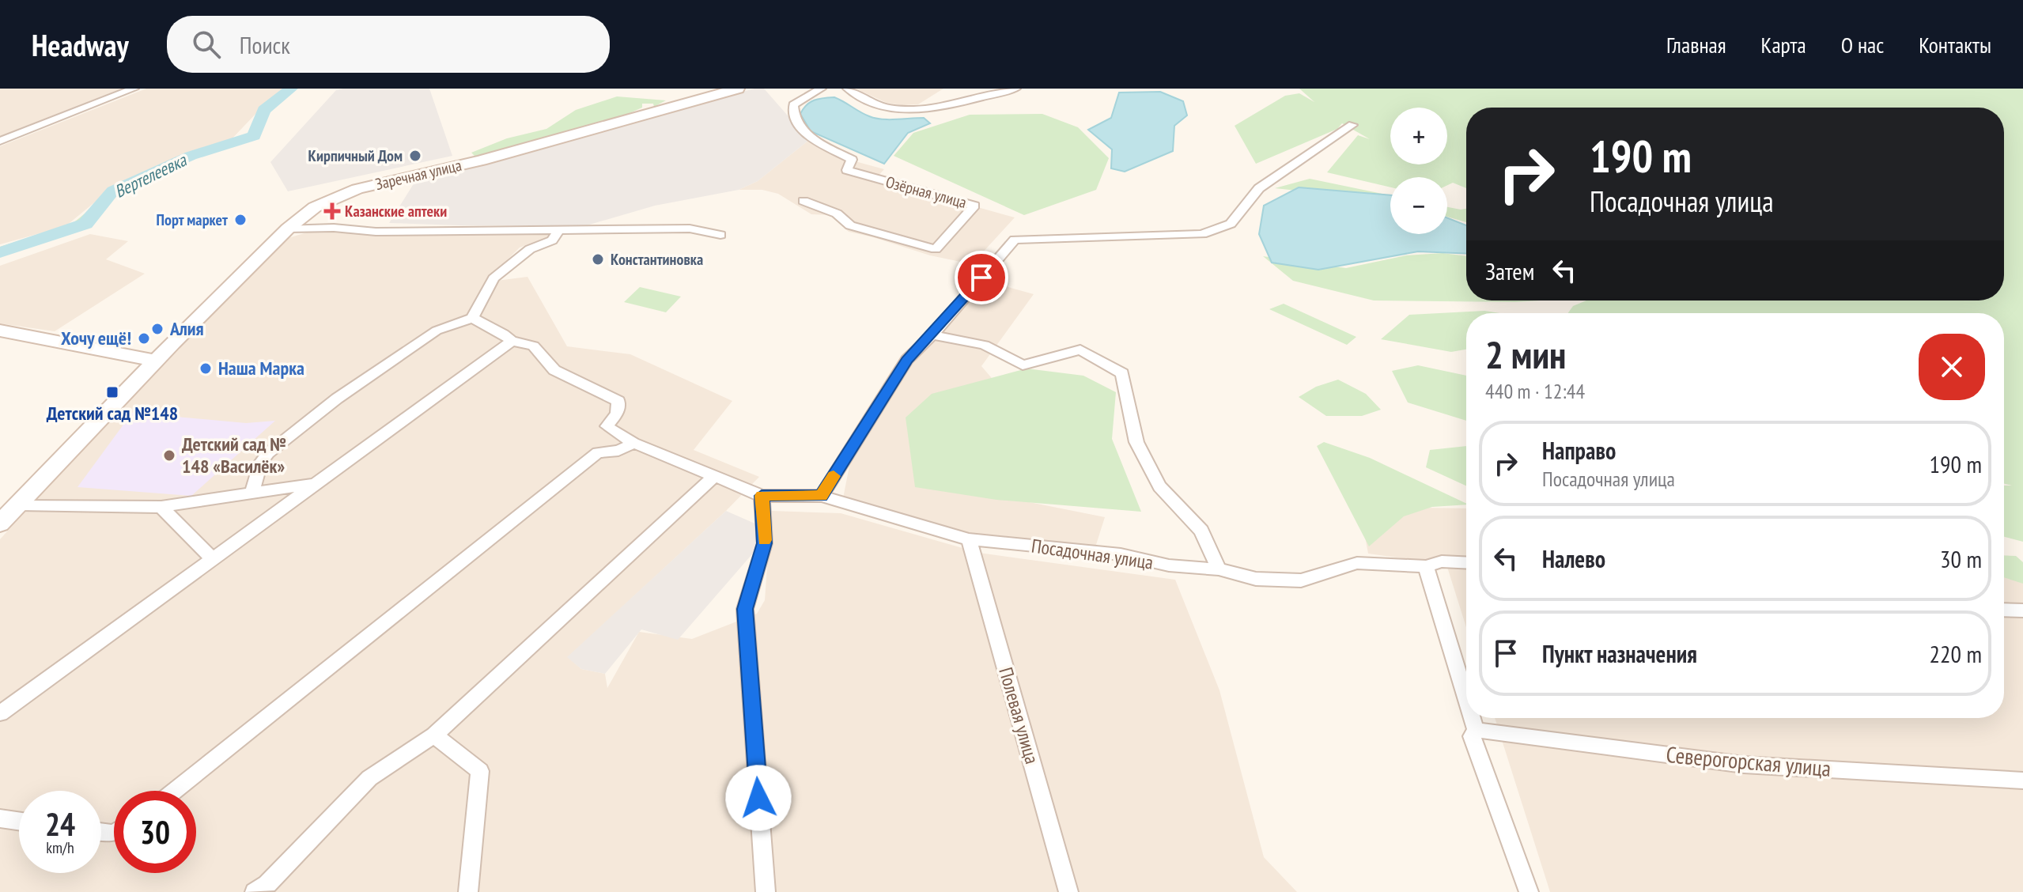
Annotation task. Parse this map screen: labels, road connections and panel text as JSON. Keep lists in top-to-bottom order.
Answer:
{
  "streets": {
    "street": [
      "Заречная улица",
      "Озёрная улица",
      "Посадочная улица",
      "Полевая улица",
      "Северогорская улица"
    ]
  },
  "crossings": [
    ["Посадочная улица", "Полевая улица"]
  ],
  "water": ["Вертелеевка"],
  "places": {
    "other": [
      "Кирпичный Дом",
      "Порт маркет",
      "Константиновка",
      "Алия",
      "Хочу ещё!",
      "Наша Марка",
      "Детский сад № 148 «Василёк»"
    ],
    "health": ["Казанские аптеки"],
    "transit": ["Детский сад №148"]
  },
  "page": {
    "header": "Headway",
    "search": "Поиск",
    "nav": [
      "Главная",
      "Карта",
      "О нас",
      "Контакты"
    ],
    "map_buttons": ["+", "−"],
    "turn": ["190 m", "Посадочная улица"],
    "then": "Затем",
    "heading": ["2 мин", "440 m · 12:44"],
    "list": [
      {
        "name": "Направо",
        "note": "Посадочная улица",
        "value": "190 m"
      },
      {
        "name": "Налево",
        "value": "30 m"
      },
      {
        "name": "Пункт назначения",
        "value": "220 m"
      }
    ],
    "speed": "24 km/h",
    "limit": "30"
  }
}
